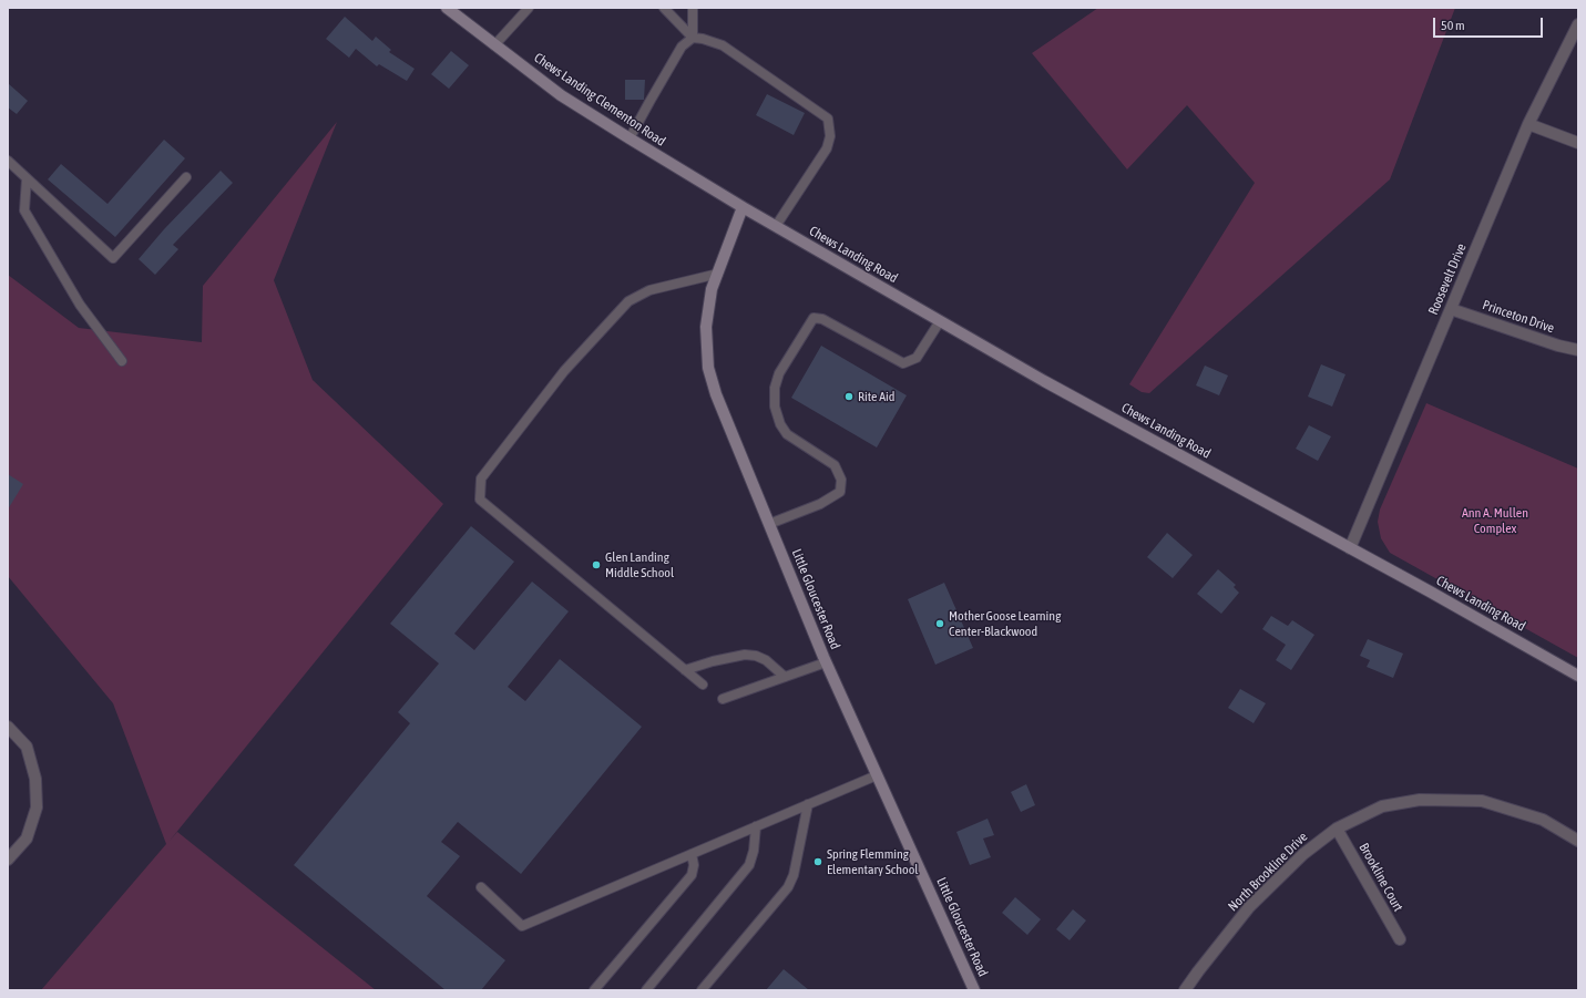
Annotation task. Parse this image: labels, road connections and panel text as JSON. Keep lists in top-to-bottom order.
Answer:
{
  "streets": {
    "main road": ["Chews Landing Clementon Road", "Chews Landing Road", "Little Gloucester Road"],
    "street": [
      "Roosevelt Drive",
      "Princeton Drive",
      "North Brookline Drive",
      "Brookline Court"
    ]
  },
  "crossings": [
    ["Chews Landing Clementon Road", "Chews Landing Road"],
    ["Chews Landing Clementon Road", "Little Gloucester Road"],
    ["Chews Landing Road", "Roosevelt Drive"],
    ["Chews Landing Road", "Little Gloucester Road"],
    ["Roosevelt Drive", "Princeton Drive"],
    ["North Brookline Drive", "Brookline Court"]
  ],
  "parks": ["Ann A. Mullen Complex"],
  "places": [
    "Rite Aid",
    "Glen Landing Middle School",
    "Mother Goose Learning Center-Blackwood",
    "Spring Flemming Elementary School"
  ],
  "scale_bar": "50 m"
}
